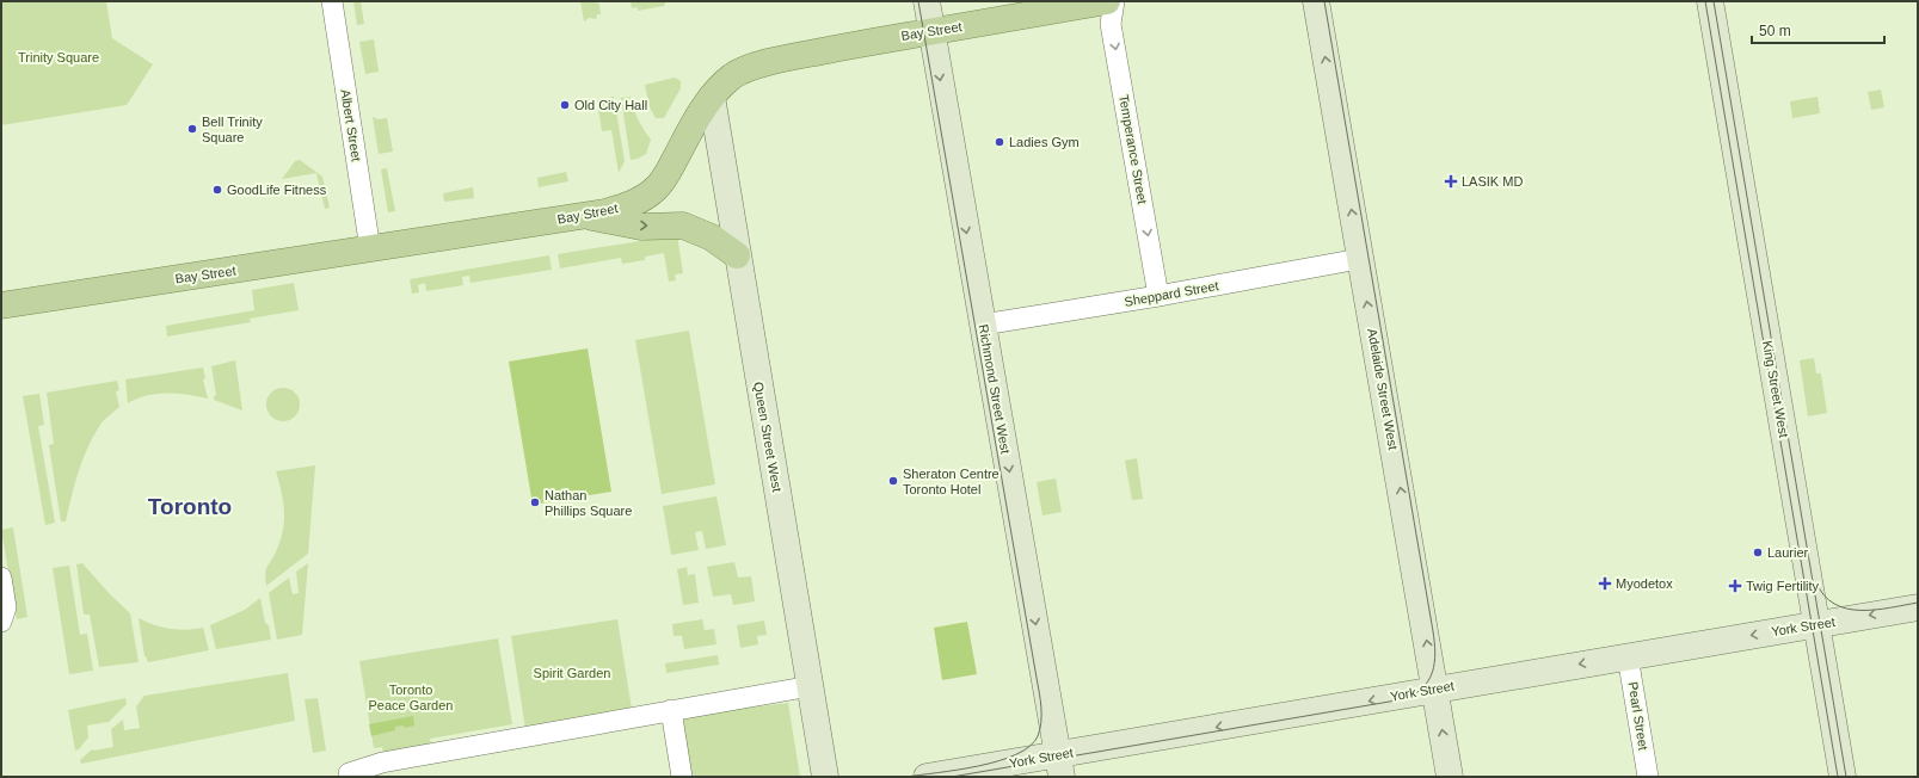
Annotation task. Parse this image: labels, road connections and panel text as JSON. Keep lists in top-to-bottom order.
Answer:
{
  "streets": {
    "main road": [
      "Bay Street",
      "Richmond Street West",
      "Adelaide Street West",
      "King Street West",
      "Queen Street West",
      "York Street"
    ],
    "street": [
      "Albert Street",
      "Temperance Street",
      "Sheppard Street",
      "Pearl Street"
    ]
  },
  "crossings": [
    ["Bay Street", "Albert Street"],
    ["Bay Street", "Richmond Street West"],
    ["Bay Street", "Queen Street West"],
    ["Temperance Street", "Sheppard Street"],
    ["Sheppard Street", "Richmond Street West"],
    ["Sheppard Street", "Adelaide Street West"],
    ["Richmond Street West", "York Street"],
    ["Adelaide Street West", "York Street"],
    ["King Street West", "York Street"],
    ["York Street", "Pearl Street"]
  ],
  "one_way": [
    "Temperance Street",
    "Richmond Street West",
    "Adelaide Street West",
    "York Street"
  ],
  "districts": ["Toronto"],
  "parks": ["Trinity Square", "Spirit Garden", "Toronto Peace Garden"],
  "places": {
    "other": [
      "Old City Hall",
      "Bell Trinity Square",
      "Ladies Gym",
      "GoodLife Fitness",
      "Sheraton Centre Toronto Hotel",
      "Nathan Phillips Square",
      "Laurier"
    ],
    "health": ["LASIK MD", "Myodetox", "Twig Fertility"]
  },
  "scale_bar": "50 m"
}
